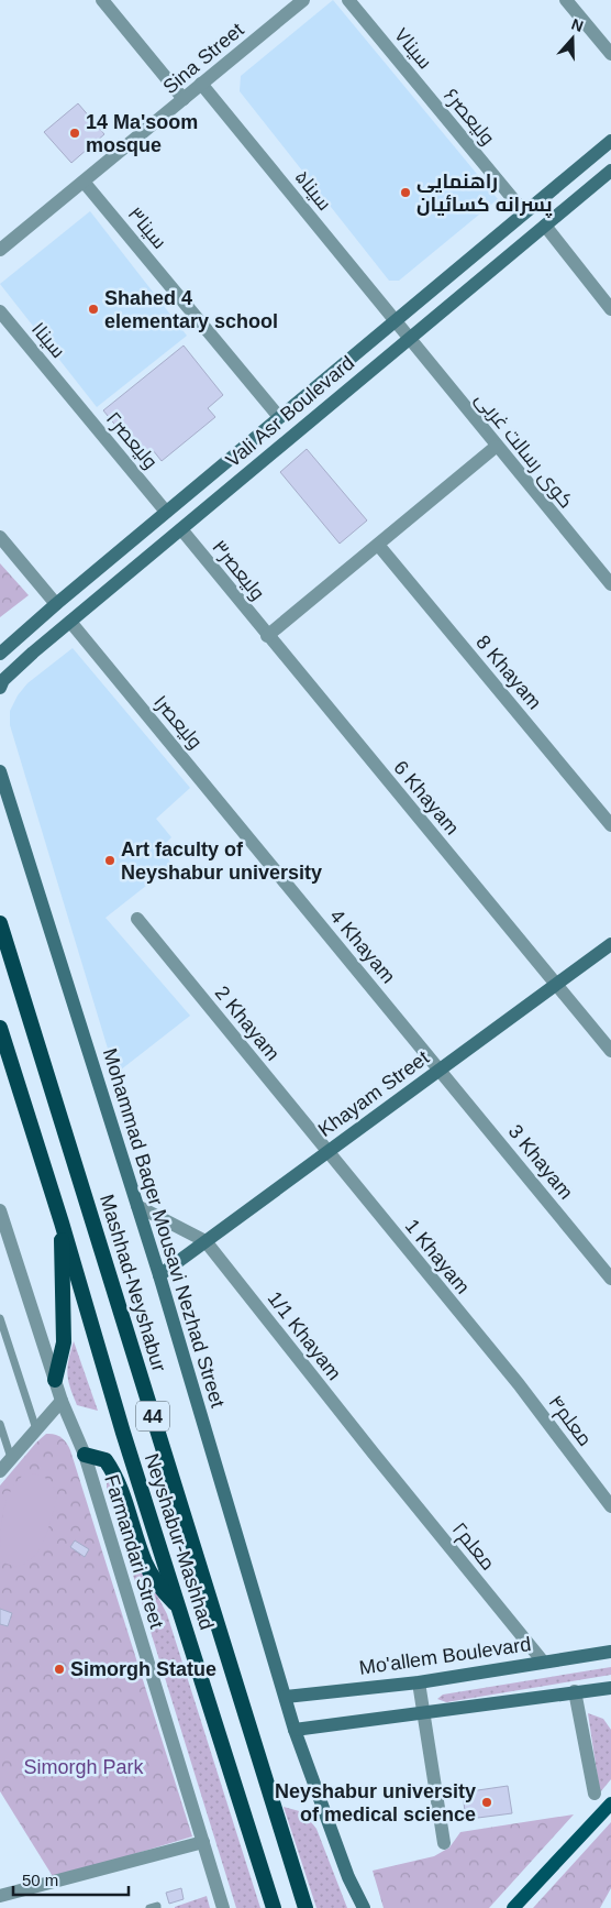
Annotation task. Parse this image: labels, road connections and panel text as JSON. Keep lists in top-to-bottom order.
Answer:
{
  "streets": {
    "highway": ["Mashhad-Neyshabur", "44", "Neyshabur-Mashhad"],
    "main road": [
      "Vali Asr Boulevard",
      "Khayam Street",
      "Mohammad Baqer Mousavi Nezhad Street",
      "Mo'allem Boulevard"
    ],
    "street": [
      "سینا۷",
      "Sina Street",
      "ولیعصر۶",
      "سینا۵",
      "سینا۳",
      "سینا۱",
      "ولیعصر۲",
      "کوی رسالت غربی",
      "ولیعصر۳",
      "8 Khayam",
      "ولیعصر۱",
      "6 Khayam",
      "4 Khayam",
      "2 Khayam",
      "3 Khayam",
      "1 Khayam",
      "1/1 Khayam",
      "معلم۴",
      "معلم۲",
      "Farmandari Street"
    ]
  },
  "crossings": [
    ["سینا۷", "ولیعصر۶"],
    ["Sina Street", "سینا۵"],
    ["Sina Street", "سینا۳"],
    ["ولیعصر۶", "Vali Asr Boulevard"],
    ["سینا۵", "Vali Asr Boulevard"],
    ["سینا۵", "کوی رسالت غربی"],
    ["سینا۳", "Vali Asr Boulevard"],
    ["سینا۱", "ولیعصر۲"],
    ["Vali Asr Boulevard", "ولیعصر۲"],
    ["Vali Asr Boulevard", "کوی رسالت غربی"],
    ["Vali Asr Boulevard", "ولیعصر۳"],
    ["Vali Asr Boulevard", "ولیعصر۱"],
    ["ولیعصر۳", "6 Khayam"],
    ["ولیعصر۱", "4 Khayam"],
    ["6 Khayam", "Khayam Street"],
    ["4 Khayam", "Khayam Street"],
    ["4 Khayam", "3 Khayam"],
    ["2 Khayam", "Khayam Street"],
    ["2 Khayam", "1 Khayam"],
    ["Khayam Street", "3 Khayam"],
    ["Khayam Street", "Mohammad Baqer Mousavi Nezhad Street"],
    ["Khayam Street", "1 Khayam"],
    ["Khayam Street", "1/1 Khayam"],
    ["Mohammad Baqer Mousavi Nezhad Street", "Mo'allem Boulevard"],
    ["1 Khayam", "معلم۴"],
    ["1/1 Khayam", "معلم۲"],
    ["معلم۲", "Mo'allem Boulevard"]
  ],
  "parks": ["Simorgh Park"],
  "places": [
    "14 Ma'soom mosque",
    "راهنمایی پسرانه کسائیان",
    "Shahed 4 elementary school",
    "Art faculty of Neyshabur university",
    "Simorgh Statue",
    "Neyshabur university of medical science"
  ],
  "scale_bar": "50 m",
  "north": "top"
}
